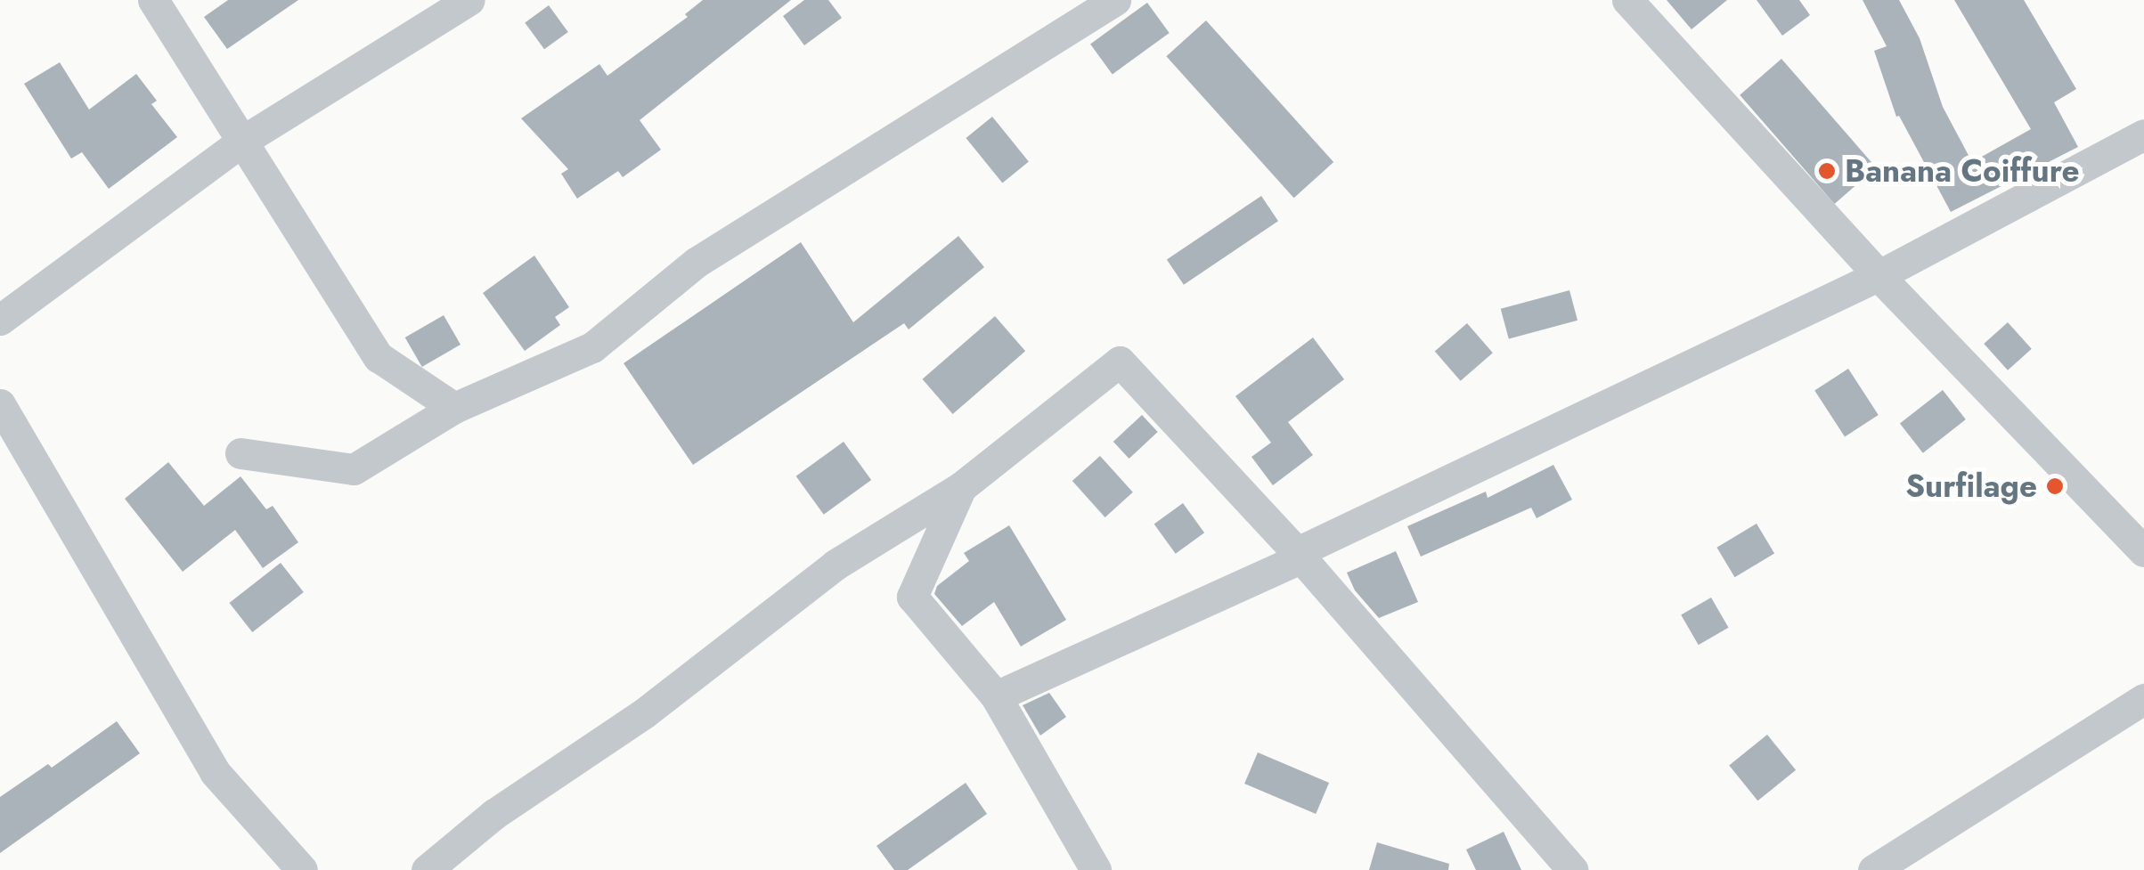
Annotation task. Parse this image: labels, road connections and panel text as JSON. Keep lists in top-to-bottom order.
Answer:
{
  "places": ["Banana Coiffure", "Surfilage"]
}
